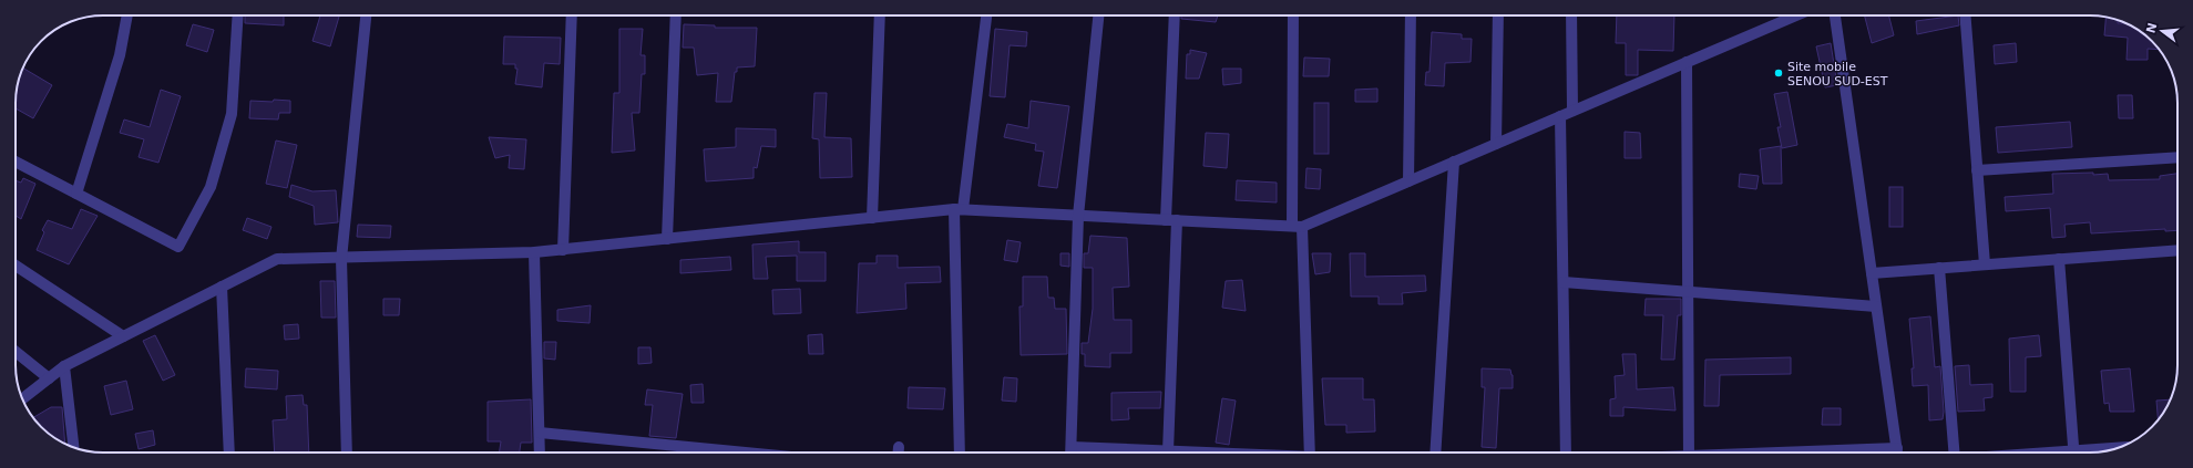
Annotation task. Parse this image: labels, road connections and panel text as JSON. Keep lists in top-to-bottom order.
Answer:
{
  "places": ["Site mobile SENOU SUD-EST"],
  "north": "left"
}
